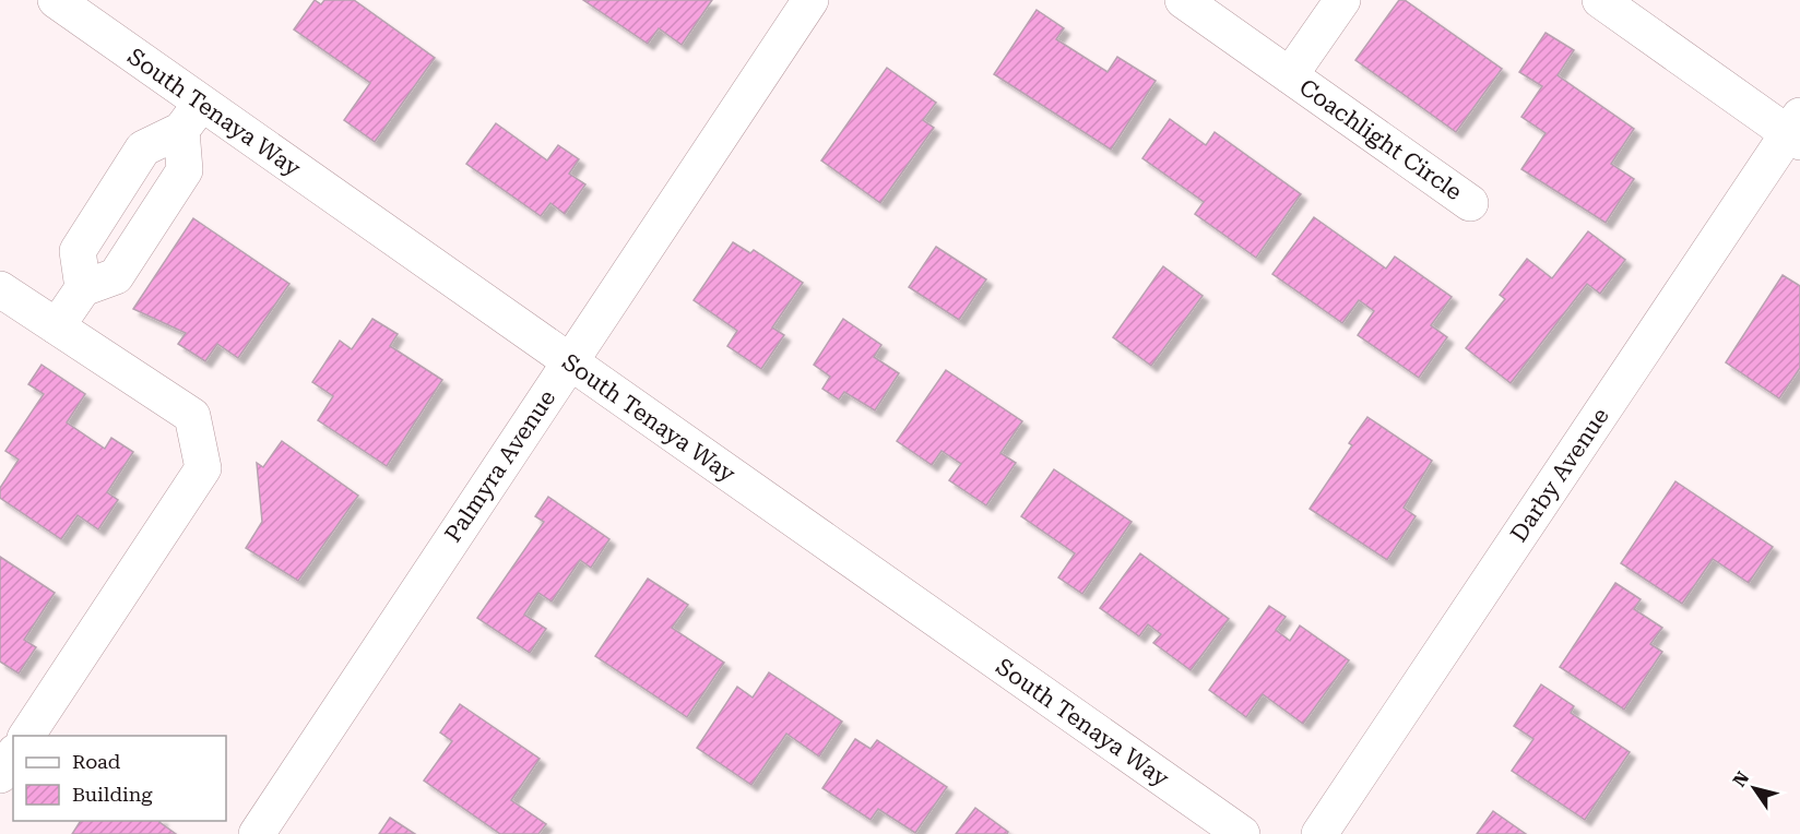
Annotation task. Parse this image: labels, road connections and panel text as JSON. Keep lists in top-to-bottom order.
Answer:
{
  "streets": {
    "street": [
      "South Tenaya Way",
      "Coachlight Circle",
      "Palmyra Avenue",
      "Darby Avenue"
    ]
  },
  "crossings": [
    ["South Tenaya Way", "Palmyra Avenue"]
  ],
  "legend": ["Road", "Building"],
  "north": "top left"
}
